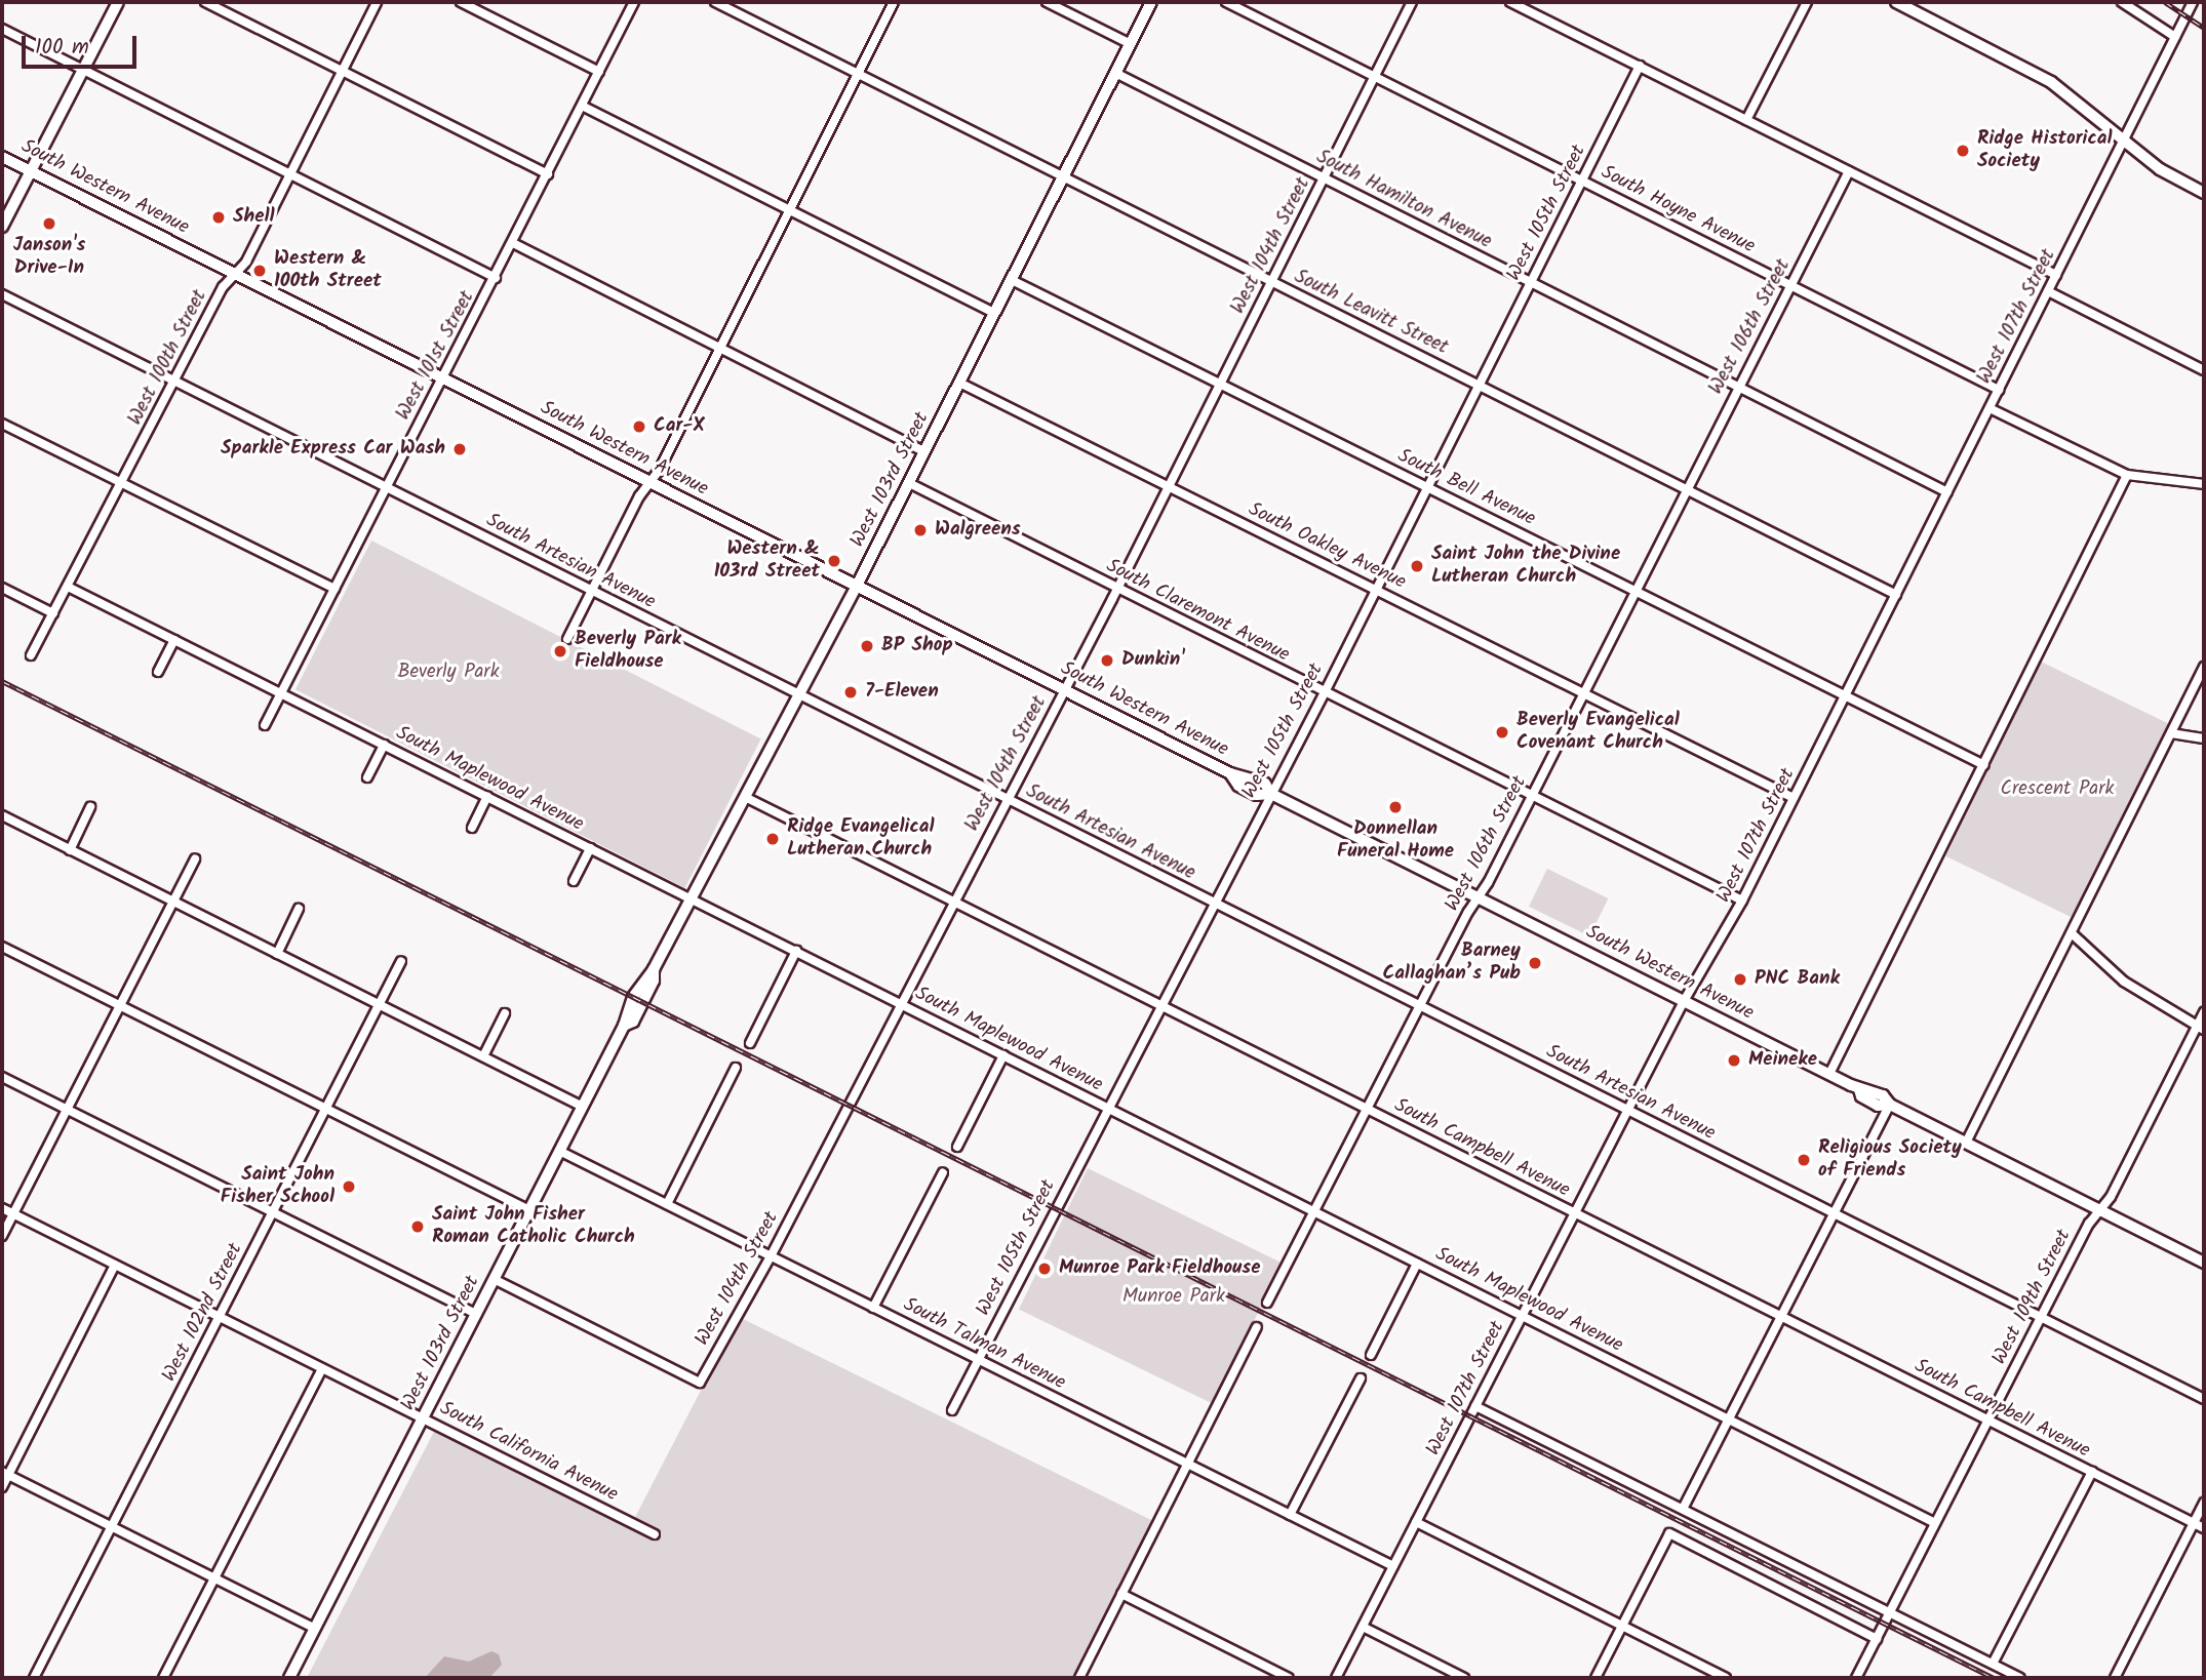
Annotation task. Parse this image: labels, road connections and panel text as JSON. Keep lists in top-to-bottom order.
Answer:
{
  "streets": {
    "main road": ["South Western Avenue", "West 103rd Street"],
    "street": [
      "South Hamilton Avenue",
      "South Hoyne Avenue",
      "West 105th Street",
      "West 104th Street",
      "South Leavitt Street",
      "West 107th Street",
      "West 106th Street",
      "West 101st Street",
      "West 100th Street",
      "South Bell Avenue",
      "South Oakley Avenue",
      "South Artesian Avenue",
      "South Claremont Avenue",
      "South Maplewood Avenue",
      "South Campbell Avenue",
      "West 109th Street",
      "West 102nd Street",
      "South Talman Avenue",
      "South California Avenue"
    ]
  },
  "crossings": [
    ["South Western Avenue", "West 105th Street"],
    ["South Western Avenue", "West 104th Street"],
    ["South Western Avenue", "West 107th Street"],
    ["South Western Avenue", "West 106th Street"],
    ["South Western Avenue", "West 101st Street"],
    ["South Western Avenue", "West 100th Street"],
    ["South Western Avenue", "West 103rd Street"],
    ["South Western Avenue", "West 109th Street"],
    ["South Hamilton Avenue", "West 105th Street"],
    ["South Hamilton Avenue", "West 104th Street"],
    ["South Hamilton Avenue", "West 107th Street"],
    ["South Hamilton Avenue", "West 106th Street"],
    ["South Hamilton Avenue", "West 103rd Street"],
    ["South Hoyne Avenue", "West 105th Street"],
    ["South Hoyne Avenue", "West 104th Street"],
    ["South Hoyne Avenue", "West 107th Street"],
    ["South Hoyne Avenue", "West 106th Street"],
    ["West 105th Street", "South Leavitt Street"],
    ["West 105th Street", "South Bell Avenue"],
    ["West 105th Street", "South Oakley Avenue"],
    ["West 105th Street", "South Artesian Avenue"],
    ["West 105th Street", "South Claremont Avenue"],
    ["West 105th Street", "South Maplewood Avenue"],
    ["West 105th Street", "South Campbell Avenue"],
    ["West 105th Street", "South Talman Avenue"],
    ["West 104th Street", "South Leavitt Street"],
    ["West 104th Street", "West 103rd Street"],
    ["West 104th Street", "South Bell Avenue"],
    ["West 104th Street", "South Oakley Avenue"],
    ["West 104th Street", "South Artesian Avenue"],
    ["West 104th Street", "South Claremont Avenue"],
    ["West 104th Street", "South Maplewood Avenue"],
    ["West 104th Street", "South Campbell Avenue"],
    ["West 104th Street", "South Talman Avenue"],
    ["South Leavitt Street", "West 107th Street"],
    ["South Leavitt Street", "West 106th Street"],
    ["South Leavitt Street", "West 103rd Street"],
    ["West 107th Street", "South Bell Avenue"],
    ["West 107th Street", "South Oakley Avenue"],
    ["West 107th Street", "South Artesian Avenue"],
    ["West 107th Street", "South Claremont Avenue"],
    ["West 107th Street", "South Maplewood Avenue"],
    ["West 107th Street", "South Campbell Avenue"],
    ["West 107th Street", "South Talman Avenue"],
    ["West 106th Street", "South Bell Avenue"],
    ["West 106th Street", "South Oakley Avenue"],
    ["West 106th Street", "South Artesian Avenue"],
    ["West 106th Street", "South Claremont Avenue"],
    ["West 106th Street", "South Maplewood Avenue"],
    ["West 106th Street", "South Campbell Avenue"],
    ["West 101st Street", "South Artesian Avenue"],
    ["West 101st Street", "South Maplewood Avenue"],
    ["West 100th Street", "South Artesian Avenue"],
    ["West 100th Street", "South Maplewood Avenue"],
    ["West 103rd Street", "South Bell Avenue"],
    ["West 103rd Street", "South Oakley Avenue"],
    ["West 103rd Street", "South Artesian Avenue"],
    ["West 103rd Street", "South Claremont Avenue"],
    ["West 103rd Street", "South Maplewood Avenue"],
    ["West 103rd Street", "South Campbell Avenue"],
    ["West 103rd Street", "South Talman Avenue"],
    ["West 103rd Street", "South California Avenue"],
    ["South Artesian Avenue", "West 109th Street"],
    ["South Maplewood Avenue", "West 109th Street"],
    ["South Campbell Avenue", "West 109th Street"],
    ["West 102nd Street", "South California Avenue"]
  ],
  "parks": ["Beverly Park", "Crescent Park", "Munroe Park"],
  "places": [
    "Ridge Historical Society",
    "Shell",
    "Janson's Drive-In",
    "Western & 100th Street",
    "Car-X",
    "Sparkle Express Car Wash",
    "Walgreens",
    "Western & 103rd Street",
    "Saint John the Divine Lutheran Church",
    "BP Shop",
    "Beverly Park Fieldhouse",
    "Dunkin'",
    "7-Eleven",
    "Beverly Evangelical Covenant Church",
    "Donnellan Funeral Home",
    "Ridge Evangelical Lutheran Church",
    "Barney Callaghan’s Pub",
    "PNC Bank",
    "Meineke",
    "Religious Society of Friends",
    "Saint John Fisher School",
    "Saint John Fisher Roman Catholic Church",
    "Munroe Park Fieldhouse"
  ],
  "scale_bar": "100 m"
}
